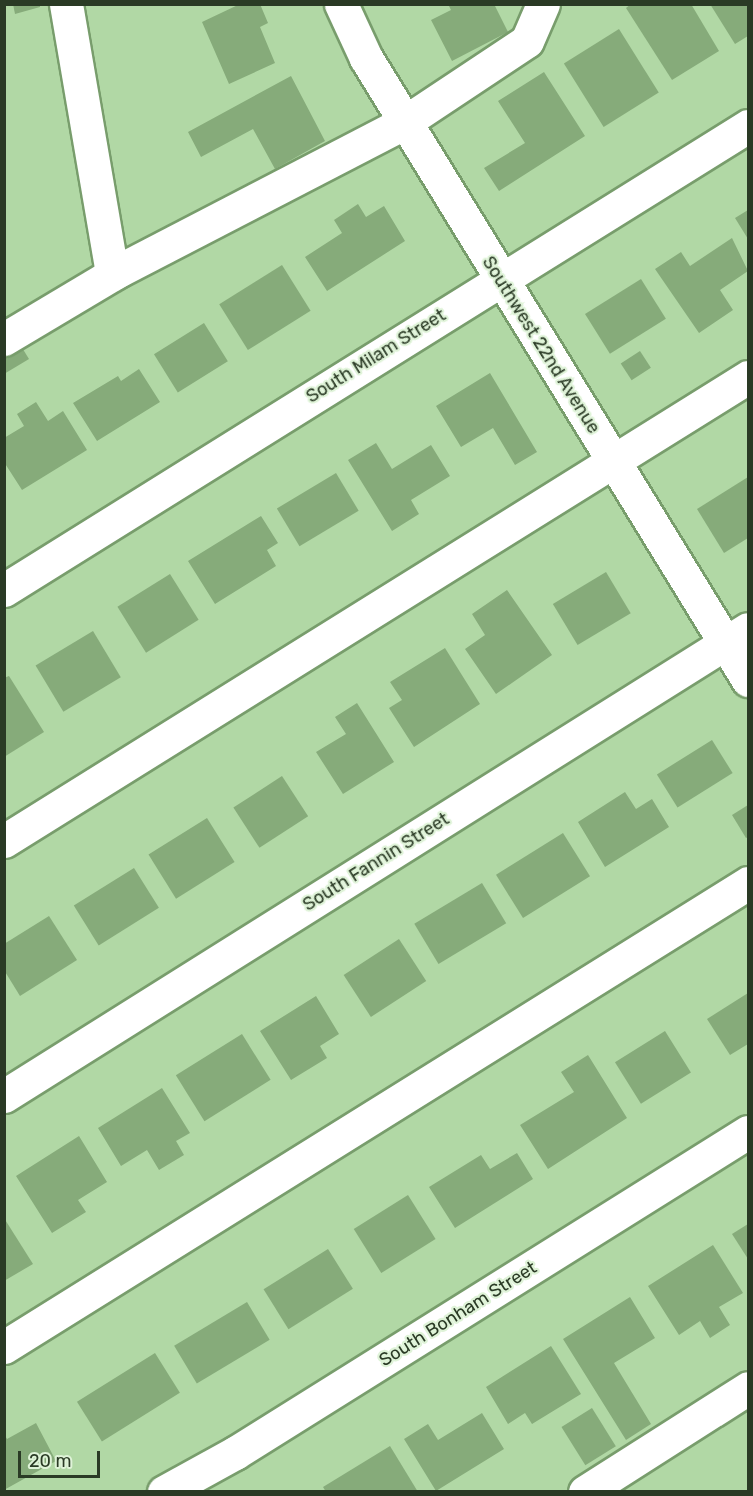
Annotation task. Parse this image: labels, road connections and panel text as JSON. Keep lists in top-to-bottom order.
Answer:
{
  "streets": {
    "street": [
      "Southwest 22nd Avenue",
      "South Milam Street",
      "South Fannin Street",
      "South Bonham Street"
    ]
  },
  "crossings": [
    ["Southwest 22nd Avenue", "South Milam Street"],
    ["Southwest 22nd Avenue", "South Fannin Street"]
  ],
  "scale_bar": "20 m"
}
